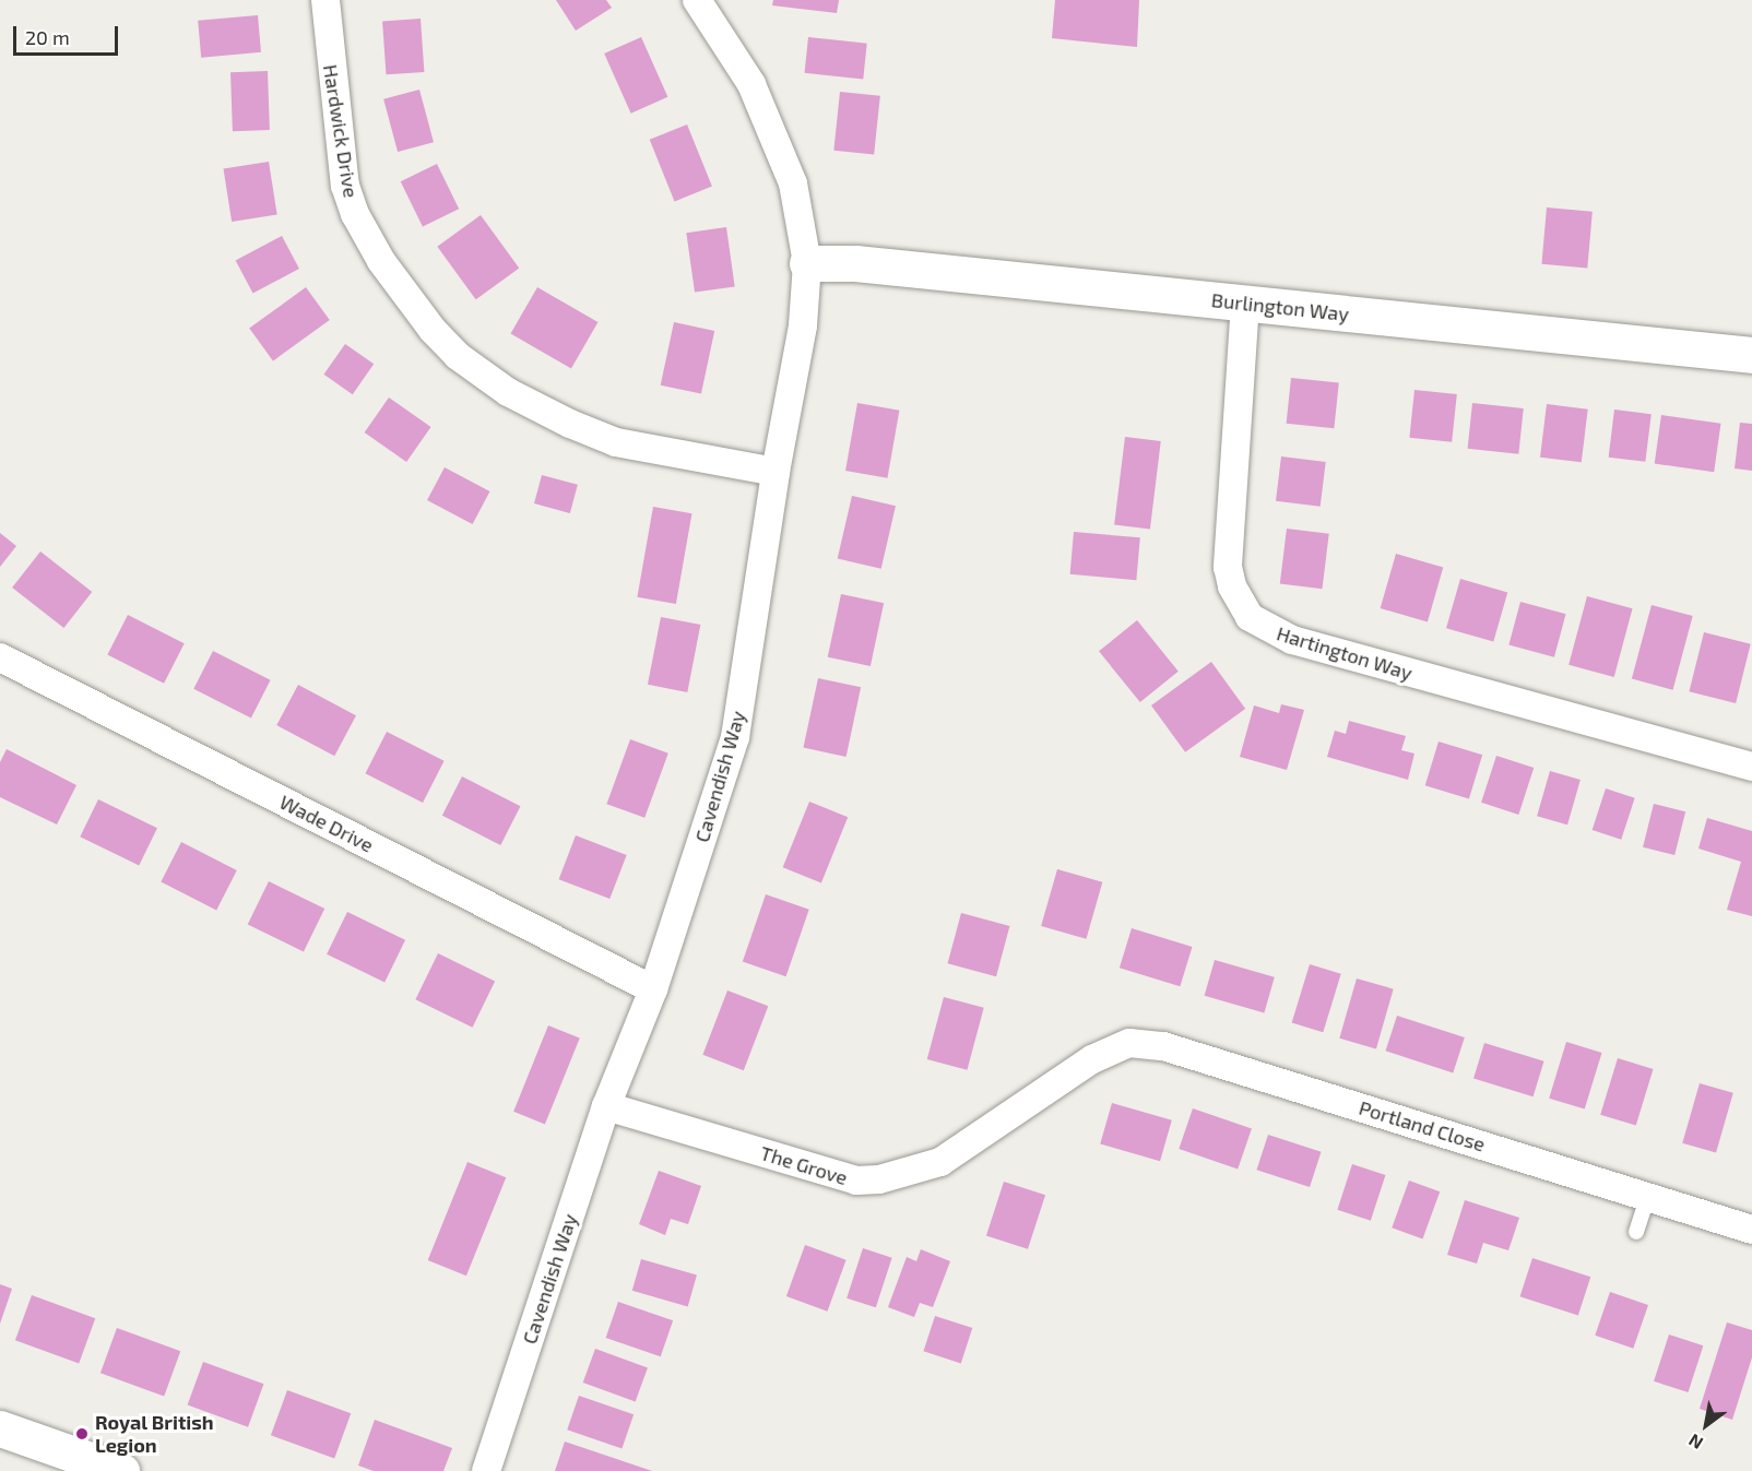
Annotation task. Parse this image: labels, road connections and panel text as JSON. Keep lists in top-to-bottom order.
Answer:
{
  "streets": {
    "street": [
      "Hardwick Drive",
      "Burlington Way",
      "Hartington Way",
      "Cavendish Way",
      "Wade Drive",
      "Portland Close",
      "The Grove"
    ]
  },
  "crossings": [
    ["Hardwick Drive", "Cavendish Way"],
    ["Burlington Way", "Hartington Way"],
    ["Burlington Way", "Cavendish Way"],
    ["Cavendish Way", "Wade Drive"],
    ["Cavendish Way", "The Grove"],
    ["Portland Close", "The Grove"]
  ],
  "places": ["Royal British Legion"],
  "scale_bar": "20 m",
  "north": "bottom left"
}
